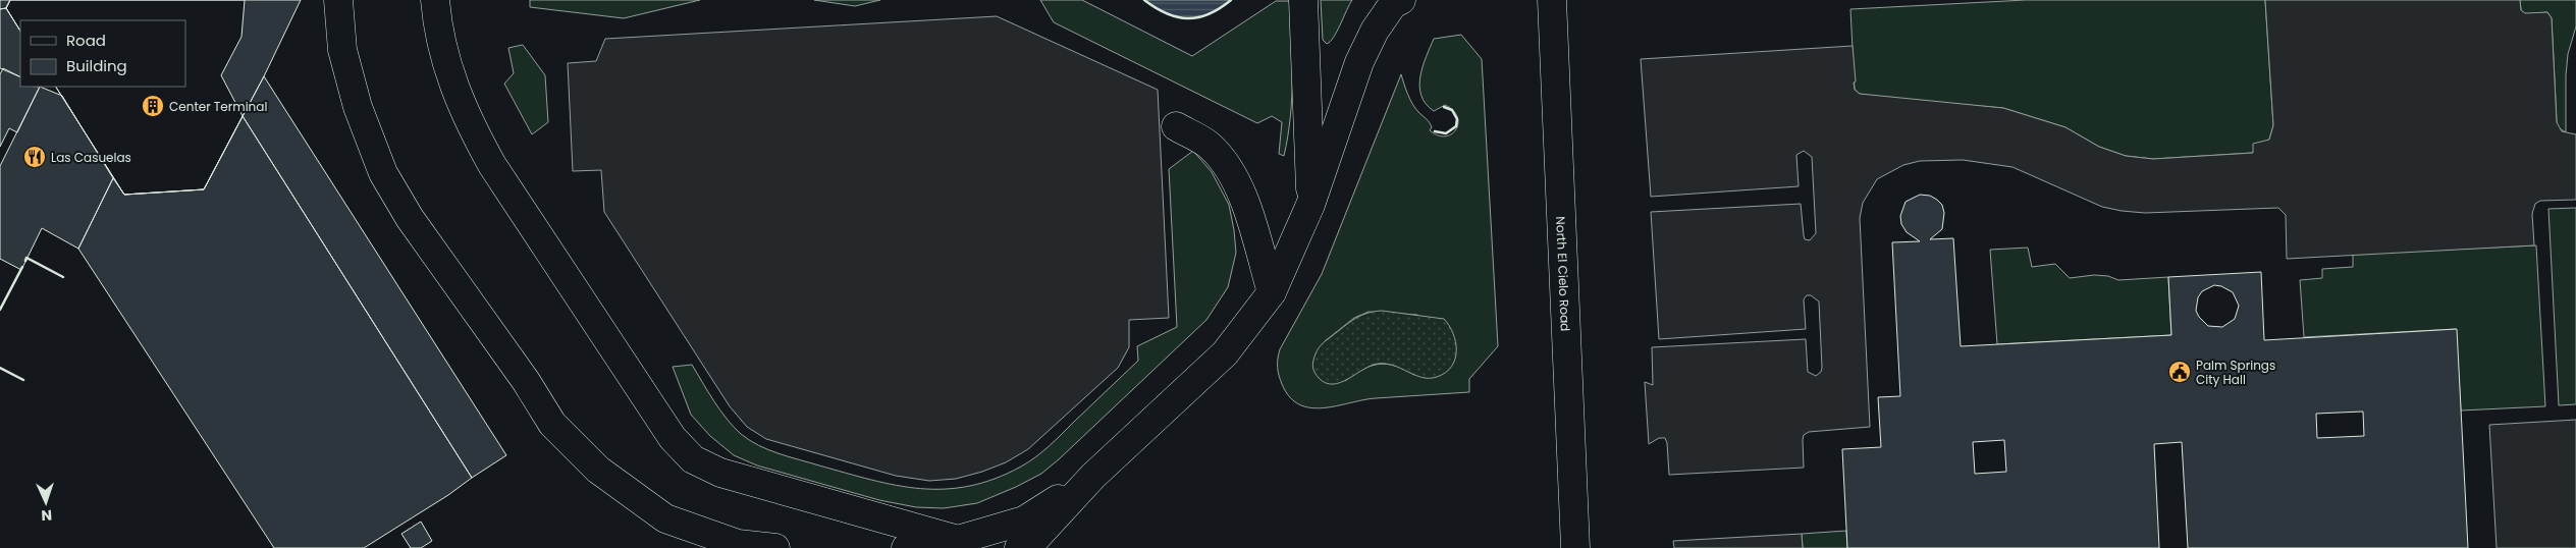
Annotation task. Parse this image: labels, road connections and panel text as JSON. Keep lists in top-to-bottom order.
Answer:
{
  "streets": {
    "street": ["North El Cielo Road"]
  },
  "places": {
    "building": ["Center Terminal"],
    "restaurant": ["Las Casuelas"],
    "public building": ["Palm Springs City Hall"]
  },
  "legend": ["Road", "Building"],
  "north": "bottom"
}
